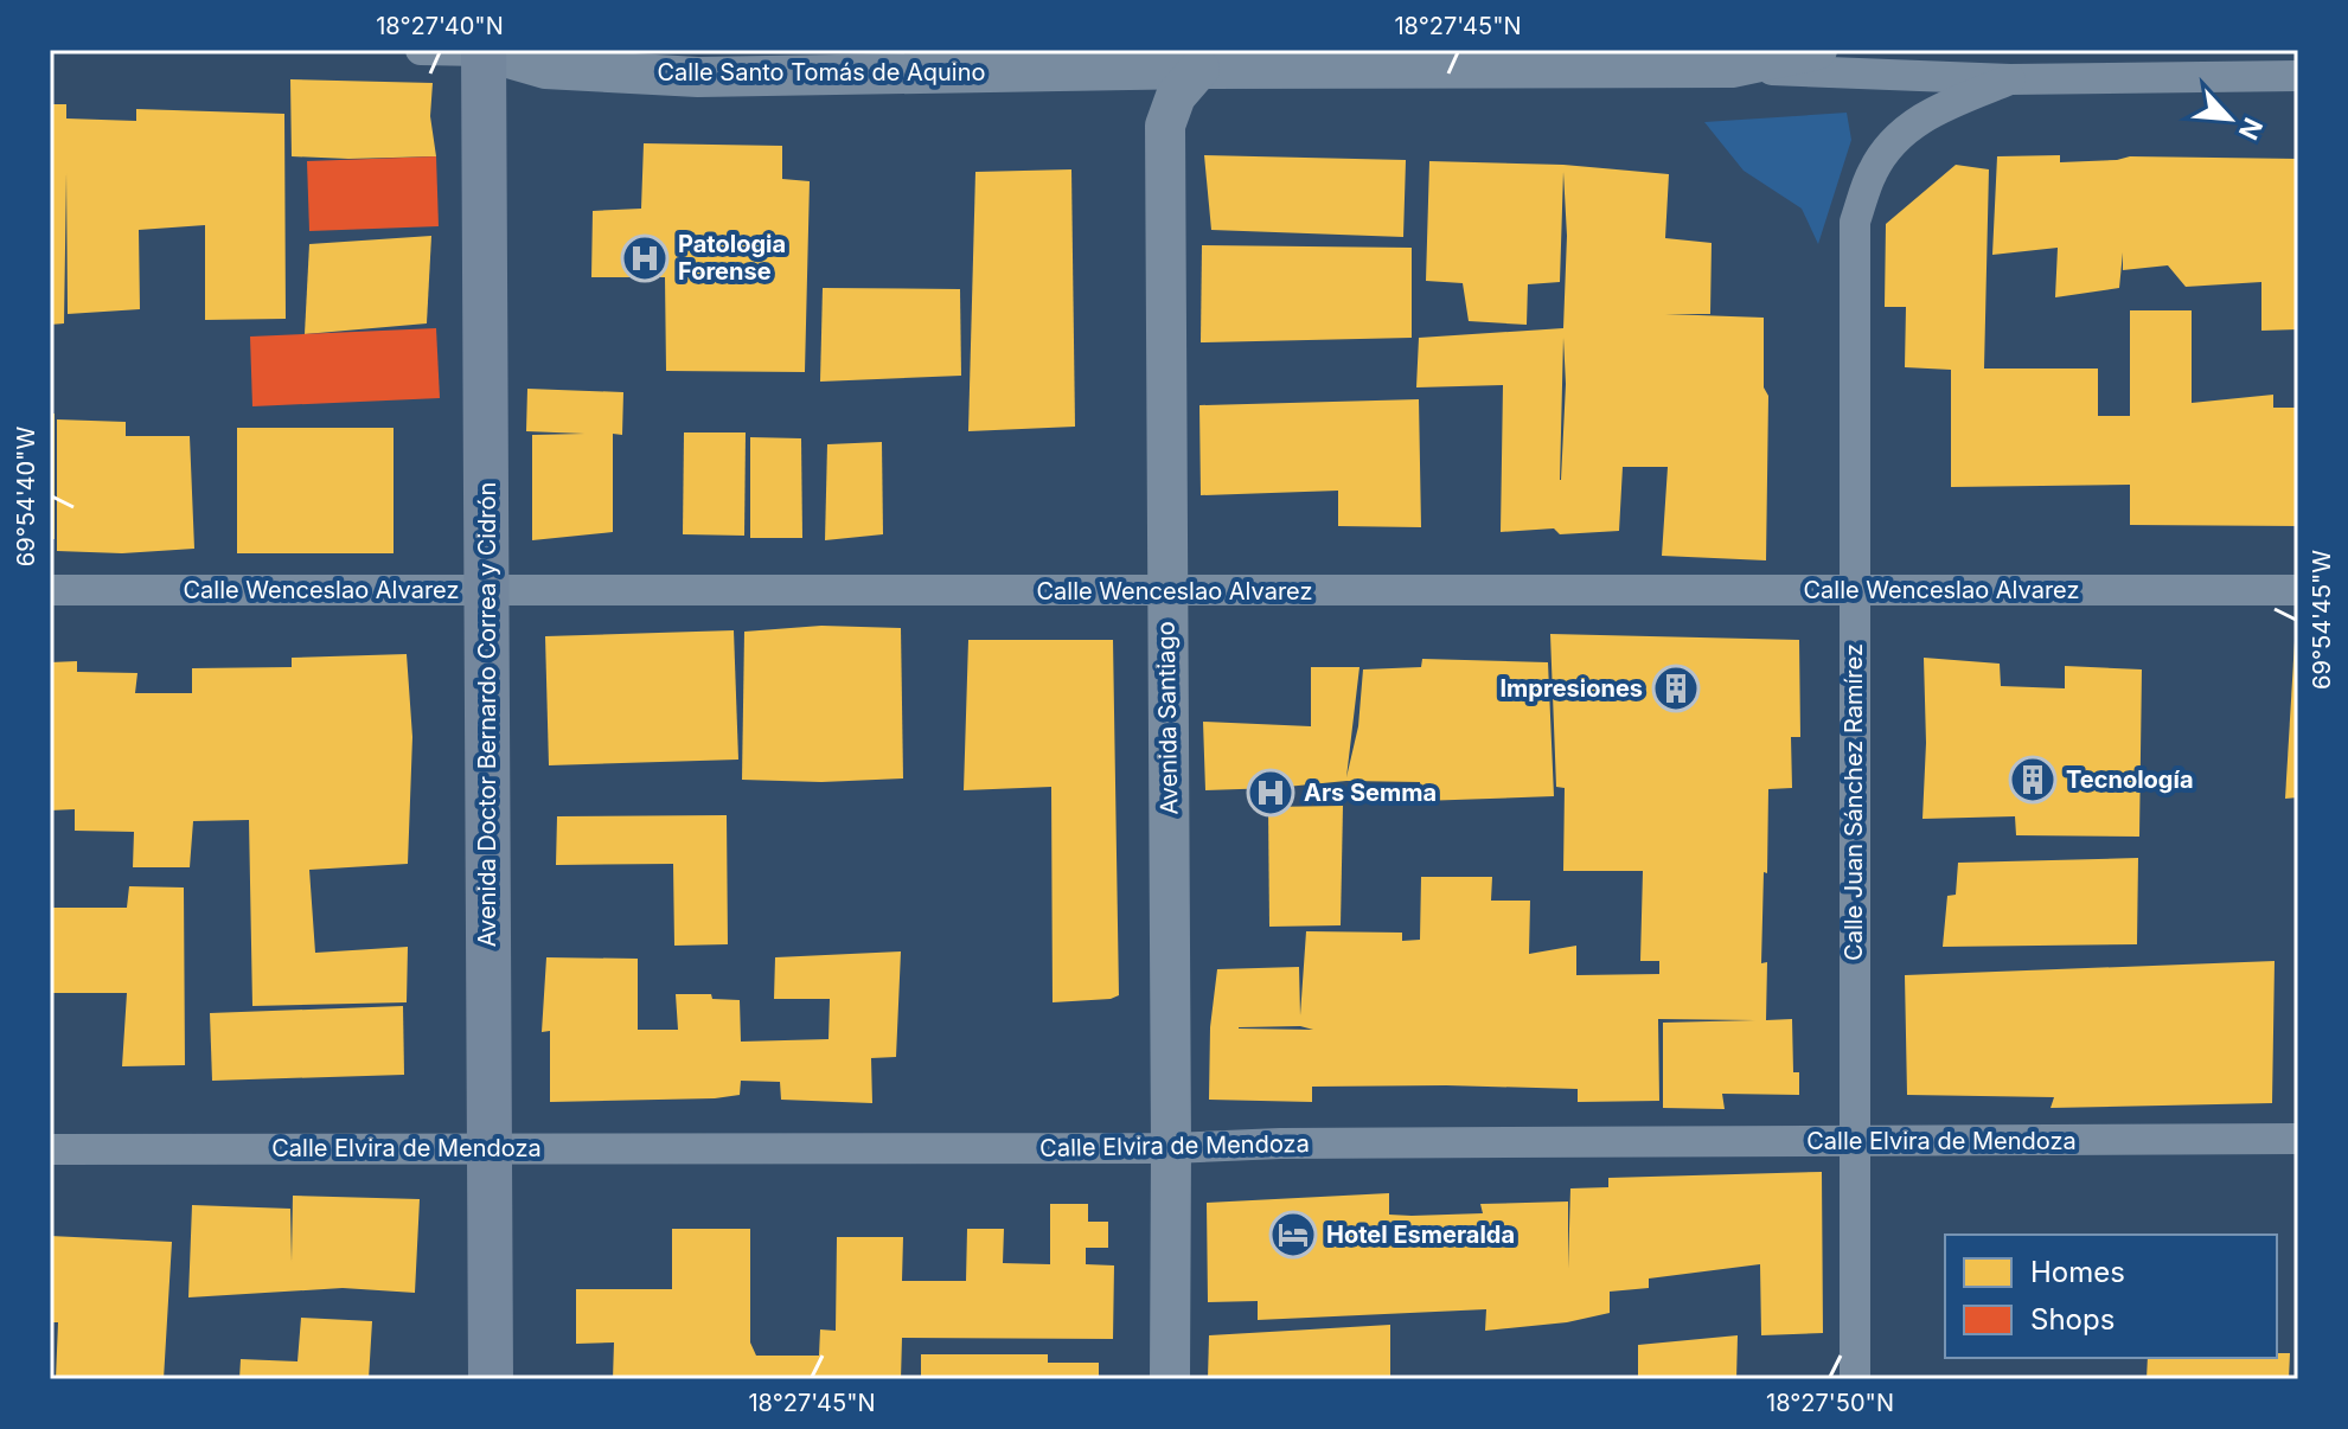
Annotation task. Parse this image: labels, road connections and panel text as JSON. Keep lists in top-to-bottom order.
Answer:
{
  "streets": {
    "main road": ["Avenida Doctor Bernardo Correa y Cidrón"],
    "street": [
      "Calle Santo Tomás de Aquino",
      "Calle Wenceslao Alvarez",
      "Avenida Santiago",
      "Calle Juan Sánchez Ramírez",
      "Calle Elvira de Mendoza"
    ]
  },
  "crossings": [
    ["Calle Santo Tomás de Aquino", "Avenida Doctor Bernardo Correa y Cidrón"],
    ["Calle Santo Tomás de Aquino", "Avenida Santiago"],
    ["Calle Santo Tomás de Aquino", "Calle Juan Sánchez Ramírez"],
    ["Calle Wenceslao Alvarez", "Avenida Doctor Bernardo Correa y Cidrón"],
    ["Calle Wenceslao Alvarez", "Avenida Santiago"],
    ["Calle Wenceslao Alvarez", "Calle Juan Sánchez Ramírez"],
    ["Avenida Doctor Bernardo Correa y Cidrón", "Calle Elvira de Mendoza"],
    ["Avenida Santiago", "Calle Elvira de Mendoza"],
    ["Calle Juan Sánchez Ramírez", "Calle Elvira de Mendoza"]
  ],
  "places": {
    "hospital": ["Patologia Forense", "Ars Semma"],
    "building": ["Impresiones", "Tecnología"],
    "hotel": ["Hotel Esmeralda"]
  },
  "legend": ["Homes", "Shops"],
  "north": "bottom right",
  "coordinates": [
    "18°27'40\"N",
    "18°27'45\"N",
    "69°54'40\"W",
    "69°54'45\"W",
    "18°27'50\"N"
  ]
}
